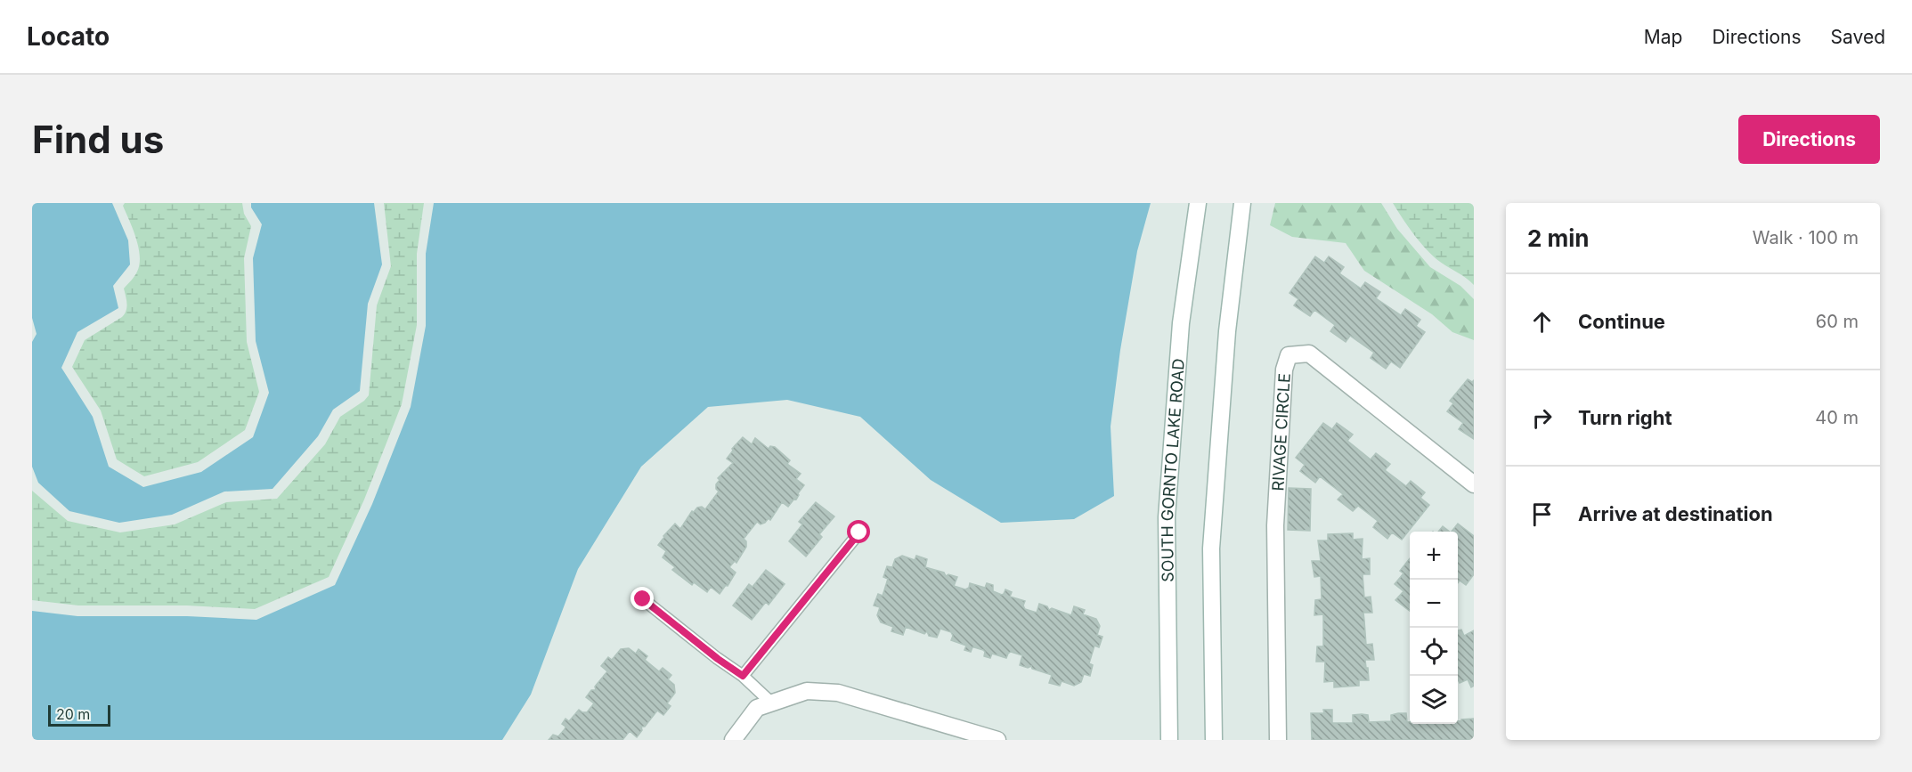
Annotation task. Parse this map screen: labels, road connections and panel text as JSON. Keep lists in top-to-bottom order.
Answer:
{
  "streets": {
    "street": ["RIVAGE CIRCLE", "SOUTH GORNTO LAKE ROAD"]
  },
  "scale_bar": "20 m",
  "page": {
    "header": "Locato",
    "nav": ["Map", "Directions", "Saved"],
    "buttons": "Directions",
    "title": "Find us",
    "heading": ["2 min", "Walk · 100 m"],
    "list": [
      ["Continue", "60 m"],
      ["Turn right", "40 m"],
      "Arrive at destination"
    ],
    "map_buttons": ["+", "−"],
    "scale": "20 m"
  }
}
